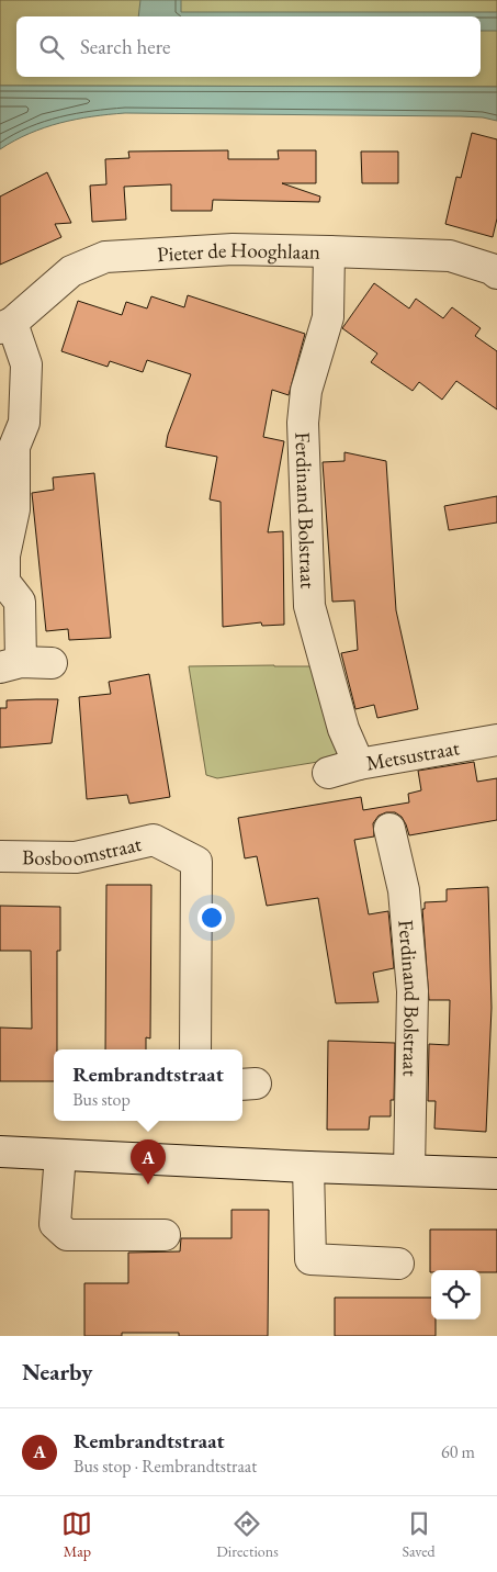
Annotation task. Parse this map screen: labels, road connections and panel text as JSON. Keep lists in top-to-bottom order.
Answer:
{
  "streets": {
    "street": [
      "Pieter de Hooghlaan",
      "Ferdinand Bolstraat",
      "Metsustraat",
      "Bosboomstraat"
    ]
  },
  "crossings": [
    ["Pieter de Hooghlaan", "Ferdinand Bolstraat"],
    ["Ferdinand Bolstraat", "Metsustraat"]
  ],
  "page": {
    "search": "Search here",
    "popup": ["Rembrandtstraat", "Bus stop"],
    "pins": "A",
    "heading": "Nearby",
    "list": [
      {
        "mark": "A",
        "name": "Rembrandtstraat",
        "note": "Bus stop · Rembrandtstraat",
        "value": "60 m"
      }
    ],
    "nav": ["Map", "Directions", "Saved"]
  }
}
